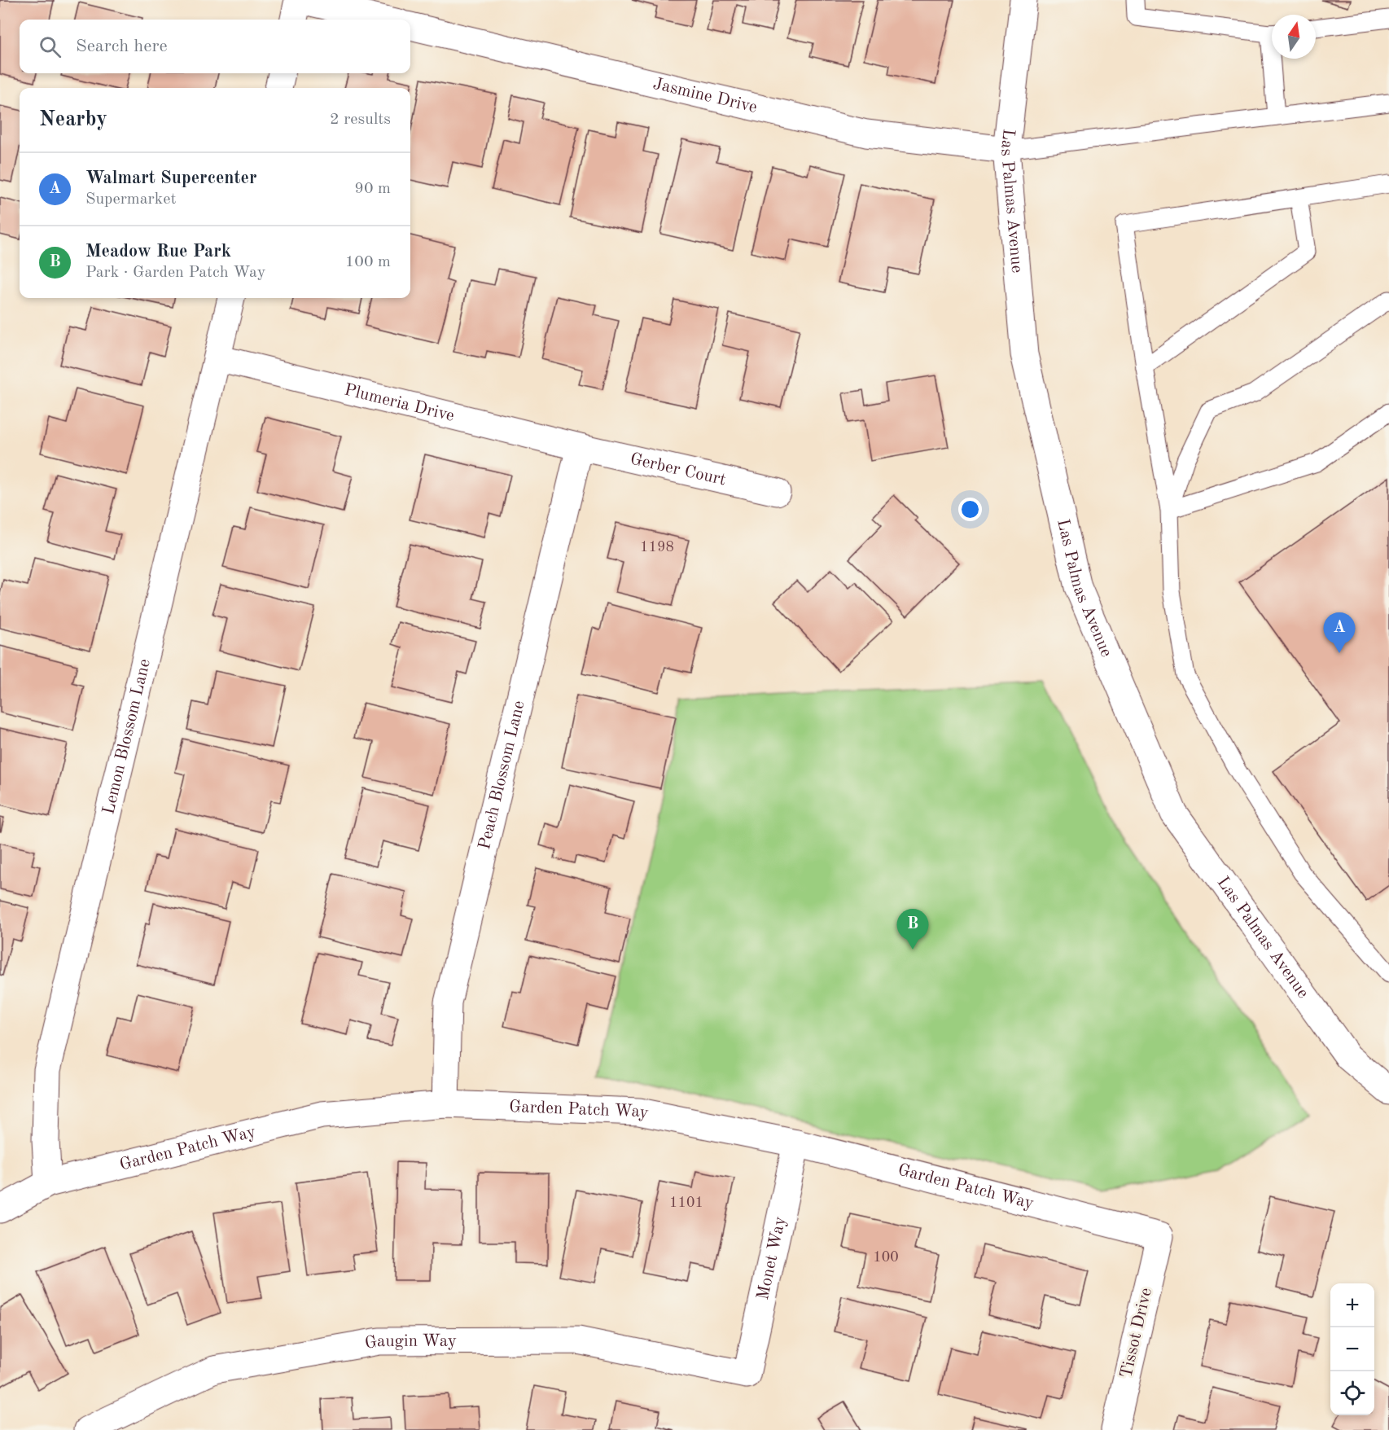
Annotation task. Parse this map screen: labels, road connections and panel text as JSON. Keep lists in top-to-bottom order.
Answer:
{
  "streets": {
    "street": [
      "Jasmine Drive",
      "Las Palmas Avenue",
      "Plumeria Drive",
      "Gerber Court",
      "Lemon Blossom Lane",
      "Peach Blossom Lane",
      "Garden Patch Way",
      "Monet Way",
      "Tissot Drive",
      "Gaugin Way"
    ]
  },
  "crossings": [
    ["Jasmine Drive", "Las Palmas Avenue"],
    ["Plumeria Drive", "Gerber Court"],
    ["Plumeria Drive", "Lemon Blossom Lane"],
    ["Plumeria Drive", "Peach Blossom Lane"],
    ["Gerber Court", "Peach Blossom Lane"],
    ["Lemon Blossom Lane", "Garden Patch Way"],
    ["Peach Blossom Lane", "Garden Patch Way"],
    ["Garden Patch Way", "Monet Way"],
    ["Garden Patch Way", "Tissot Drive"],
    ["Monet Way", "Gaugin Way"]
  ],
  "house_numbers": ["1198", "1101", "100"],
  "north": "top",
  "page": {
    "search": "Search here",
    "heading": ["Nearby", "2 results"],
    "list": [
      {
        "mark": "A",
        "name": "Walmart Supercenter",
        "note": "Supermarket",
        "value": "90 m"
      },
      {
        "mark": "B",
        "name": "Meadow Rue Park",
        "note": "Park · Garden Patch Way",
        "value": "100 m"
      }
    ],
    "pins": ["A", "B"],
    "map_buttons": ["+", "−"]
  }
}
